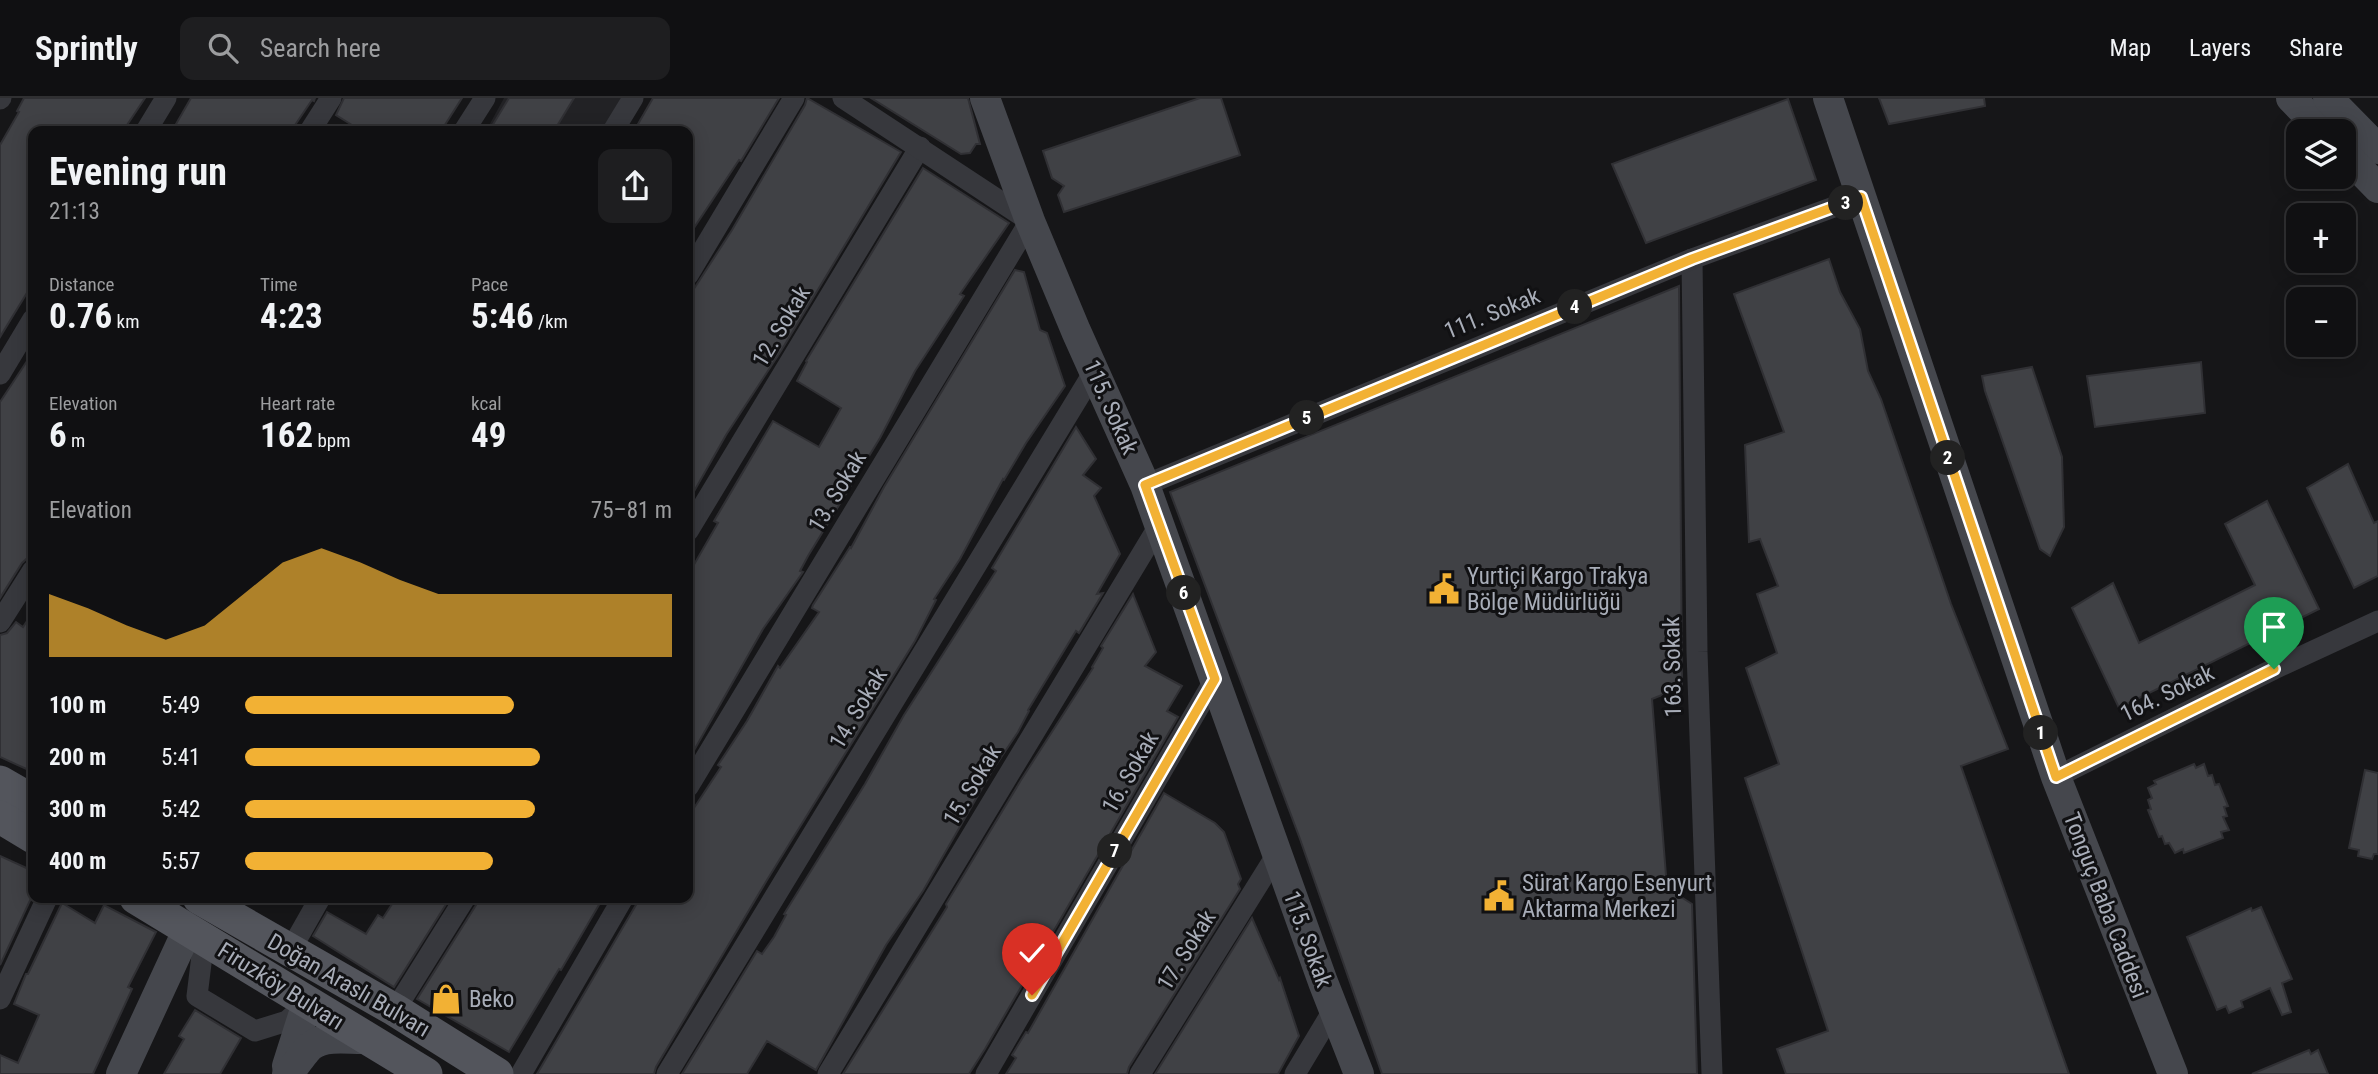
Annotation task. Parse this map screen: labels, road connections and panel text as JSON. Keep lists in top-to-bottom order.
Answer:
{
  "streets": {
    "main road": ["Doğan Araslı Bulvarı", "Firuzköy Bulvarı"],
    "street": [
      "111. Sokak",
      "12. Sokak",
      "115. Sokak",
      "13. Sokak",
      "163. Sokak",
      "164. Sokak",
      "14. Sokak",
      "16. Sokak",
      "15. Sokak",
      "Tonguç Baba Caddesi",
      "17. Sokak"
    ]
  },
  "crossings": [
    ["111. Sokak", "115. Sokak"],
    ["111. Sokak", "163. Sokak"],
    ["111. Sokak", "Tonguç Baba Caddesi"],
    ["115. Sokak", "13. Sokak"],
    ["115. Sokak", "14. Sokak"],
    ["115. Sokak", "16. Sokak"],
    ["115. Sokak", "15. Sokak"],
    ["115. Sokak", "17. Sokak"],
    ["164. Sokak", "Tonguç Baba Caddesi"]
  ],
  "places": {
    "public building": ["Yurtiçi Kargo Trakya Bölge Müdürlüğü", "Sürat Kargo Esenyurt Aktarma Merkezi"],
    "shop": ["Beko"]
  },
  "page": {
    "header": "Sprintly",
    "search": "Search here",
    "nav": ["Map", "Layers", "Share"],
    "map_buttons": ["+", "−"],
    "heading": ["Evening run", "21:13"],
    "pins": [
      "3",
      "4",
      "5",
      "2",
      "6",
      "1",
      "7"
    ],
    "stats": [
      ["Distance", "0.76 km"],
      ["Time", "4:23"],
      ["Pace", "5:46 /km"],
      ["Elevation", "6 m"],
      ["Heart rate", "162 bpm"],
      ["kcal", "49"]
    ],
    "chart": ["Elevation", "75–81 m"],
    "list": [
      {
        "name": "100 m",
        "note": "5:49"
      },
      {
        "name": "200 m",
        "note": "5:41"
      },
      {
        "name": "300 m",
        "note": "5:42"
      },
      {
        "name": "400 m",
        "note": "5:57"
      }
    ]
  }
}
